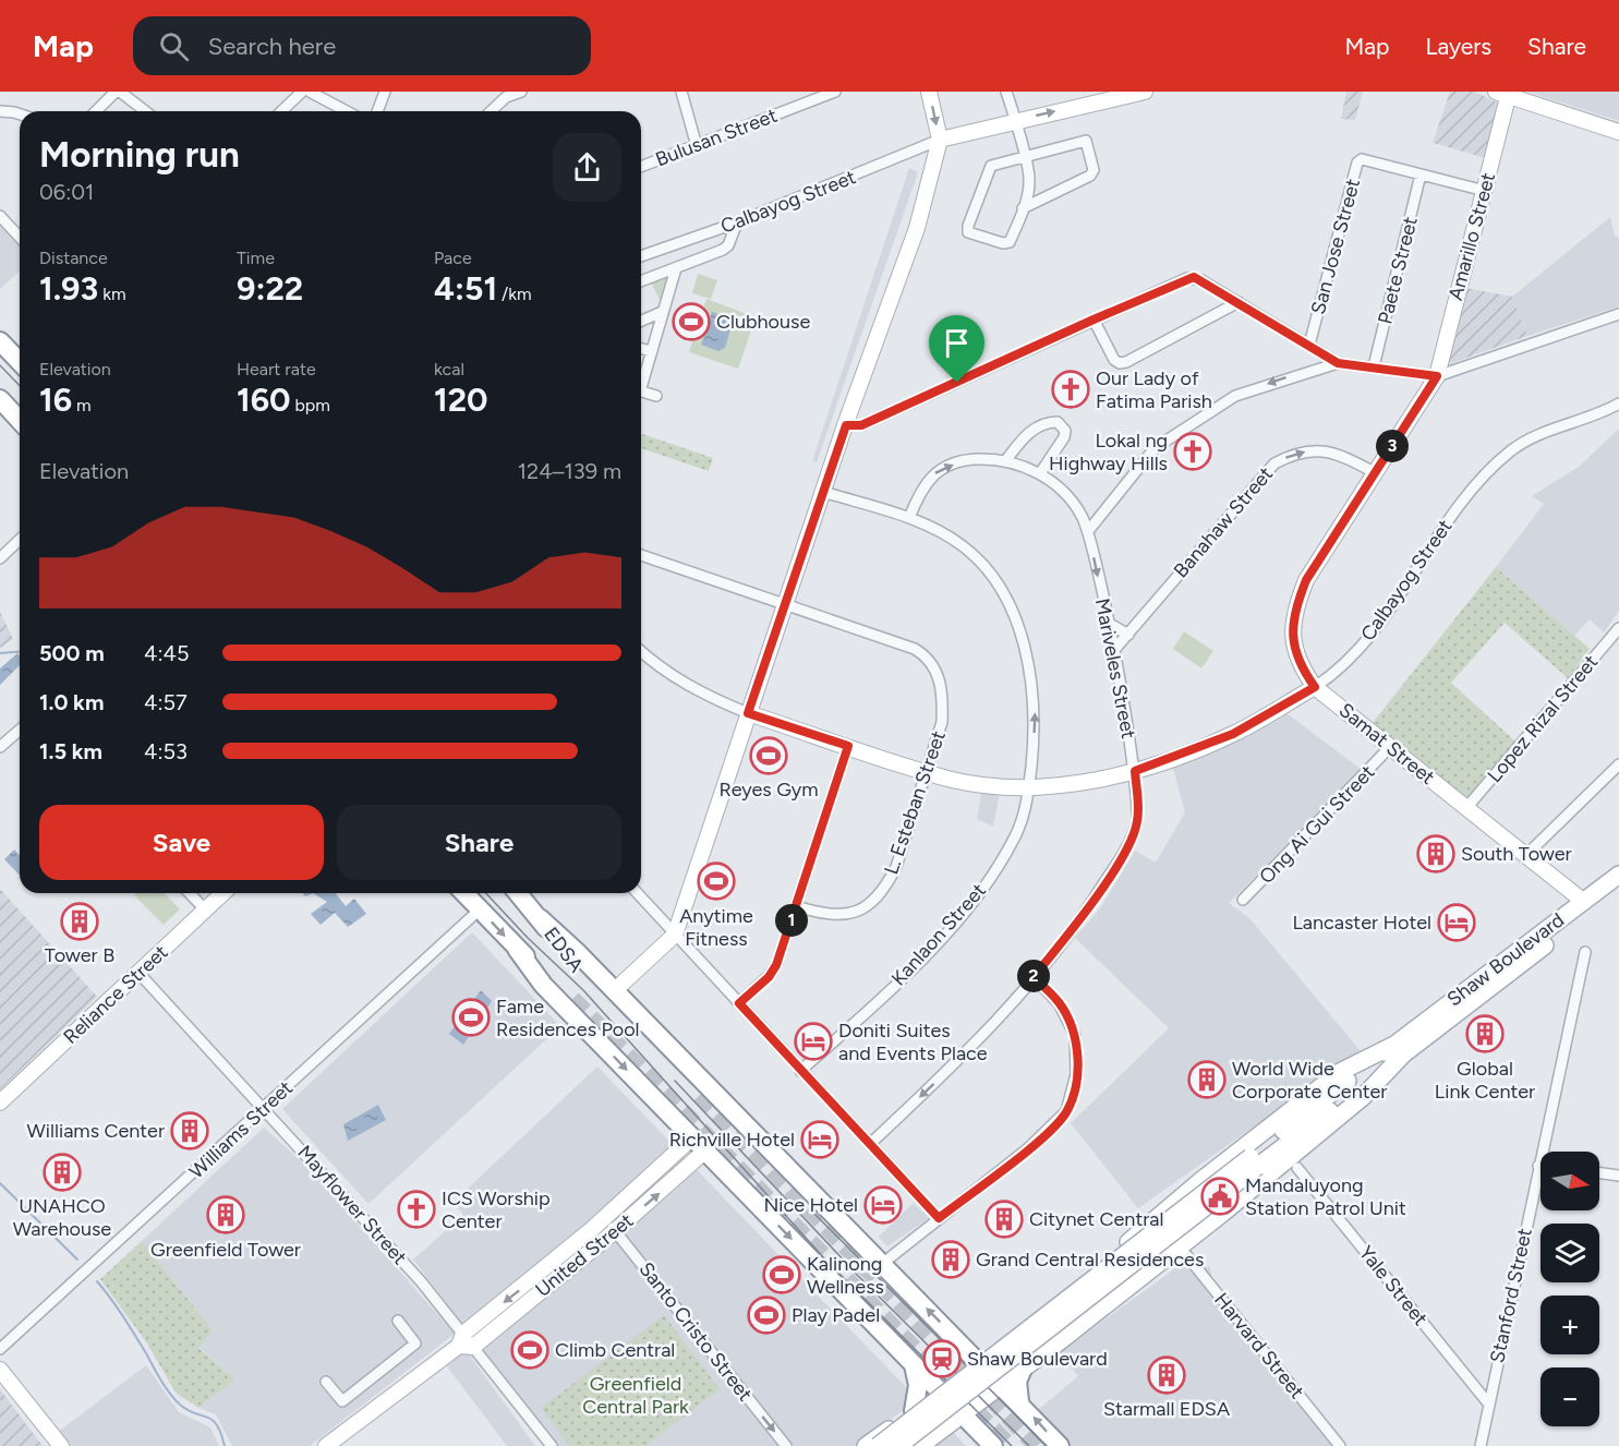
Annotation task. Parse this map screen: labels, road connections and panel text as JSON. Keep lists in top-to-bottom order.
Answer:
{
  "streets": {
    "highway": ["EDSA"],
    "main road": ["Shaw Boulevard"],
    "street": [
      "Bulusan Street",
      "Calbayog Street",
      "Amarillo Street",
      "San Jose Street",
      "Paete Street",
      "Banahaw Street",
      "Mariveles Street",
      "Lopez Rizal Street",
      "Samat Street",
      "L. Esteban Street",
      "Ong Ai Gui Street",
      "Kanlaon Street",
      "Reliance Street",
      "Williams Street",
      "Mayflower Street",
      "United Street",
      "Yale Street",
      "Stanford Street",
      "Santo Cristo Street",
      "Harvard Street"
    ]
  },
  "crossings": [
    ["Calbayog Street", "Mariveles Street"],
    ["Calbayog Street", "Samat Street"],
    ["Calbayog Street", "L. Esteban Street"],
    ["Calbayog Street", "Kanlaon Street"],
    ["Amarillo Street", "San Jose Street"],
    ["Amarillo Street", "Samat Street"],
    ["San Jose Street", "Paete Street"],
    ["Banahaw Street", "Mariveles Street"],
    ["Banahaw Street", "Samat Street"],
    ["Mariveles Street", "Kanlaon Street"],
    ["Lopez Rizal Street", "Samat Street"],
    ["Samat Street", "Ong Ai Gui Street"],
    ["Samat Street", "Shaw Boulevard"],
    ["EDSA", "Williams Street"],
    ["Shaw Boulevard", "Harvard Street"],
    ["Reliance Street", "Mayflower Street"],
    ["Williams Street", "Mayflower Street"],
    ["Mayflower Street", "United Street"],
    ["United Street", "Santo Cristo Street"],
    ["Yale Street", "Stanford Street"]
  ],
  "one_way": ["Kanlaon Street", "Santo Cristo Street"],
  "parks": ["Greenfield Central Park"],
  "places": {
    "sports": [
      "Clubhouse",
      "Reyes Gym",
      "Anytime Fitness",
      "Fame Residences Pool",
      "Kalinong Wellness",
      "Play Padel",
      "Climb Central"
    ],
    "church": ["Our Lady of Fatima Parish", "Lokal ng Highway Hills", "ICS Worship Center"],
    "building": [
      "South Tower",
      "Tower B",
      "Global Link Center",
      "World Wide Corporate Center",
      "Williams Center",
      "UNAHCO Warehouse",
      "Greenfield Tower",
      "Citynet Central",
      "Grand Central Residences",
      "Starmall EDSA"
    ],
    "hotel": [
      "Lancaster Hotel",
      "Doniti Suites and Events Place",
      "Richville Hotel",
      "Nice Hotel"
    ],
    "public building": ["Mandaluyong Station Patrol Unit"],
    "station": ["Shaw Boulevard"]
  },
  "north": "right",
  "page": {
    "header": "Map",
    "search": "Search here",
    "nav": ["Map", "Layers", "Share"],
    "heading": ["Morning run", "06:01"],
    "stats": [
      ["Distance", "1.93 km"],
      ["Time", "9:22"],
      ["Pace", "4:51 /km"],
      ["Elevation", "16 m"],
      ["Heart rate", "160 bpm"],
      ["kcal", "120"]
    ],
    "pins": ["3", "1", "2"],
    "chart": ["Elevation", "124–139 m"],
    "list": [
      {
        "name": "500 m",
        "note": "4:45"
      },
      {
        "name": "1.0 km",
        "note": "4:57"
      },
      {
        "name": "1.5 km",
        "note": "4:53"
      }
    ],
    "buttons": ["Save", "Share"],
    "map_buttons": ["+", "−"]
  }
}
